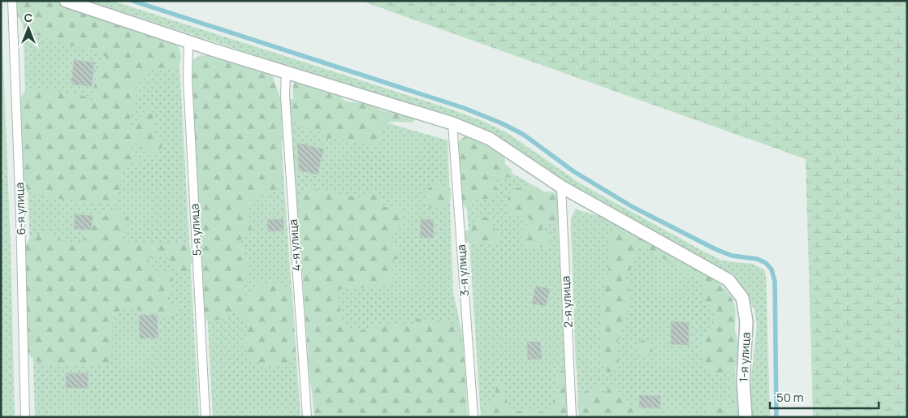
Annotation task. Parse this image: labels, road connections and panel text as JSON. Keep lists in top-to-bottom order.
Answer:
{
  "streets": {
    "street": ["1-я улица"],
    "lane": [
      "6-я улица",
      "5-я улица",
      "4-я улица",
      "3-я улица",
      "2-я улица"
    ]
  },
  "crossings": [
    ["2-я улица", "1-я улица"]
  ],
  "scale_bar": "50 m",
  "north": "top"
}
